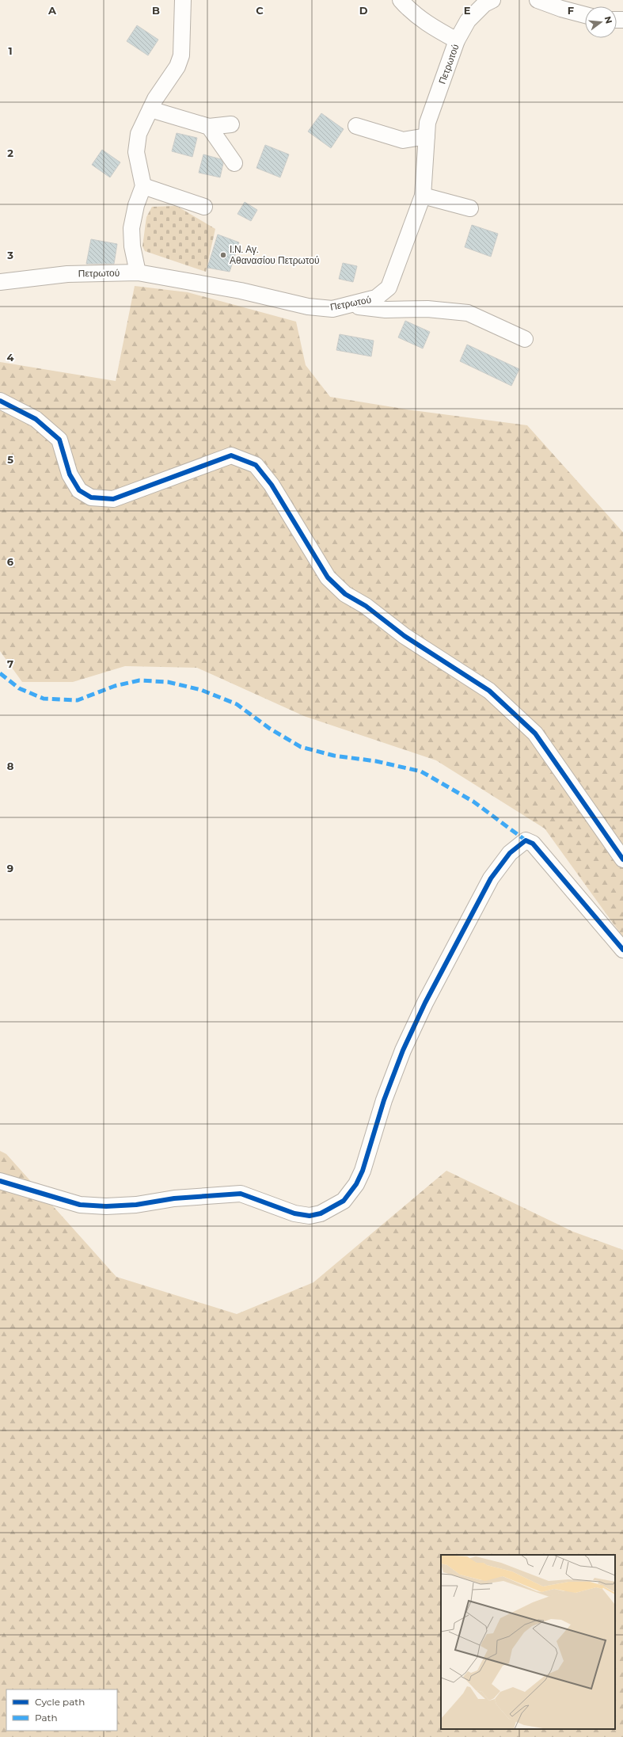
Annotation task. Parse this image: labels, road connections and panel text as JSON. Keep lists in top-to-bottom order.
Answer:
{
  "streets": {
    "street": ["Πετρωτού"]
  },
  "places": ["Ι.Ν. Αγ. Αθανασίου Πετρωτού"],
  "legend": ["Cycle path", "Path"],
  "north": "right",
  "grid": {
    "columns": [
      "A",
      "B",
      "C",
      "D",
      "E",
      "F"
    ],
    "rows": [
      "1",
      "2",
      "3",
      "4",
      "5",
      "6",
      "7",
      "8",
      "9"
    ]
  }
}
